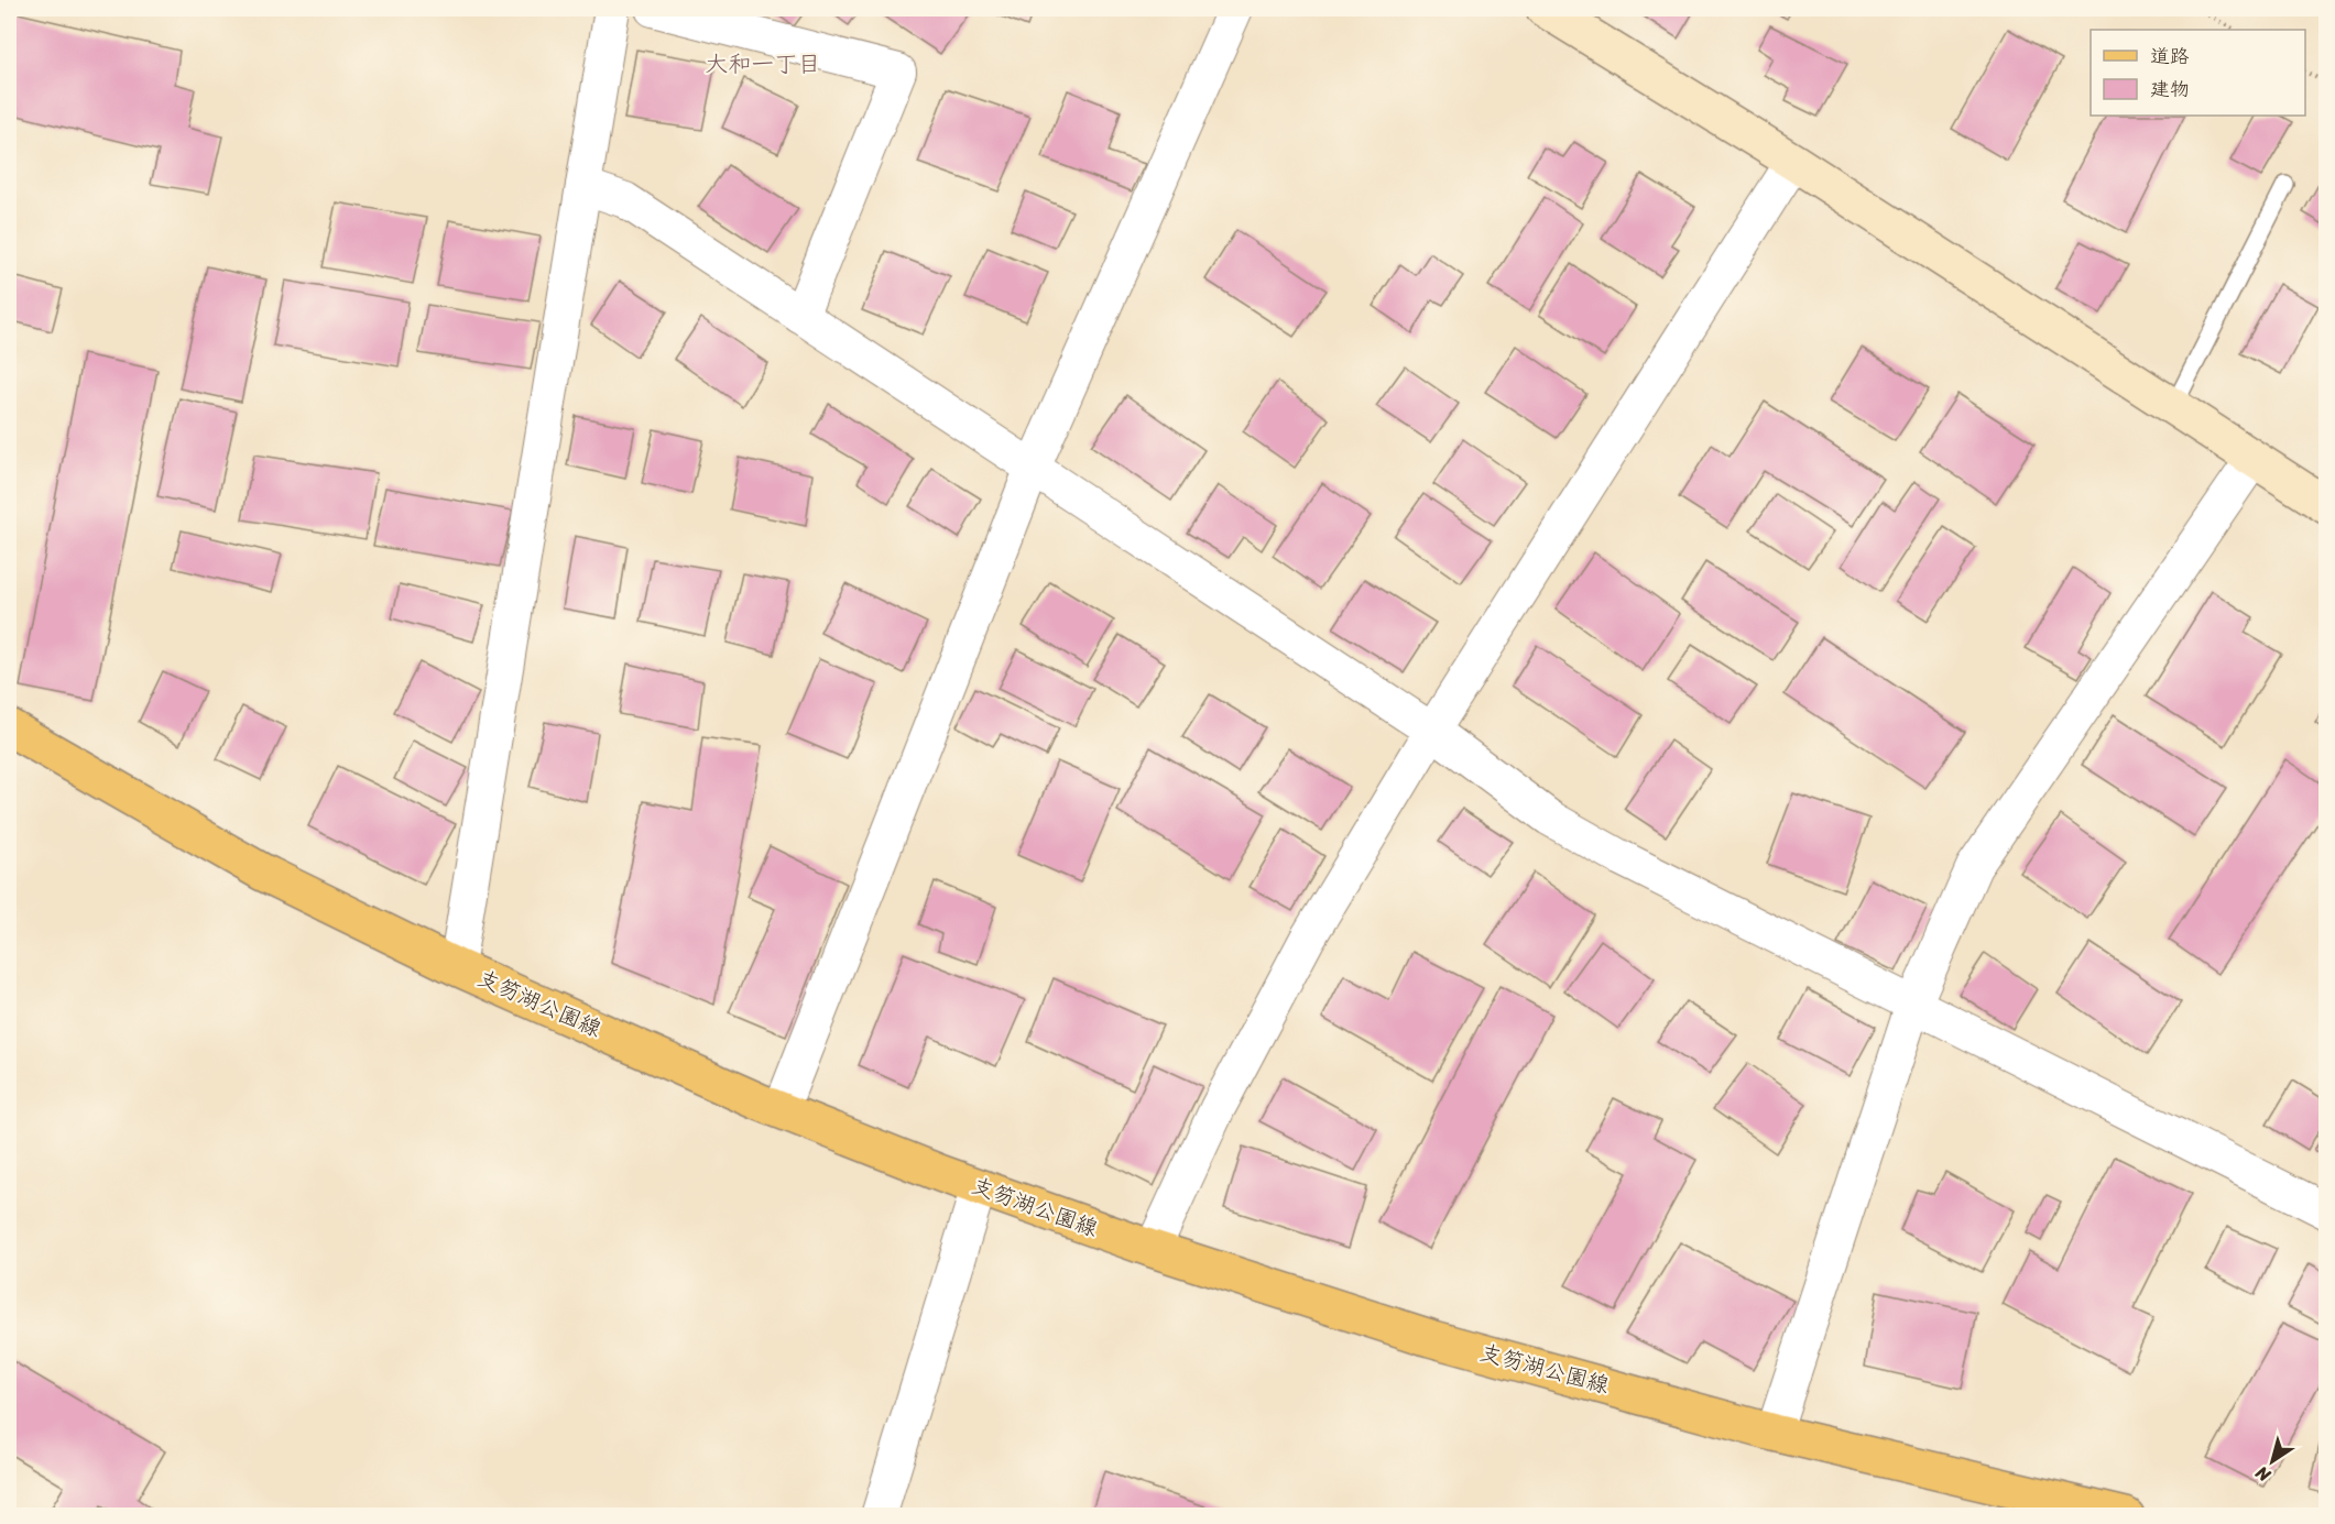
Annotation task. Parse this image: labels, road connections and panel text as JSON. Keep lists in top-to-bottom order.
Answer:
{
  "streets": {
    "main road": ["支笏湖公園線"]
  },
  "districts": ["大和一丁目"],
  "legend": ["道路", "建物"],
  "north": "bottom left"
}
